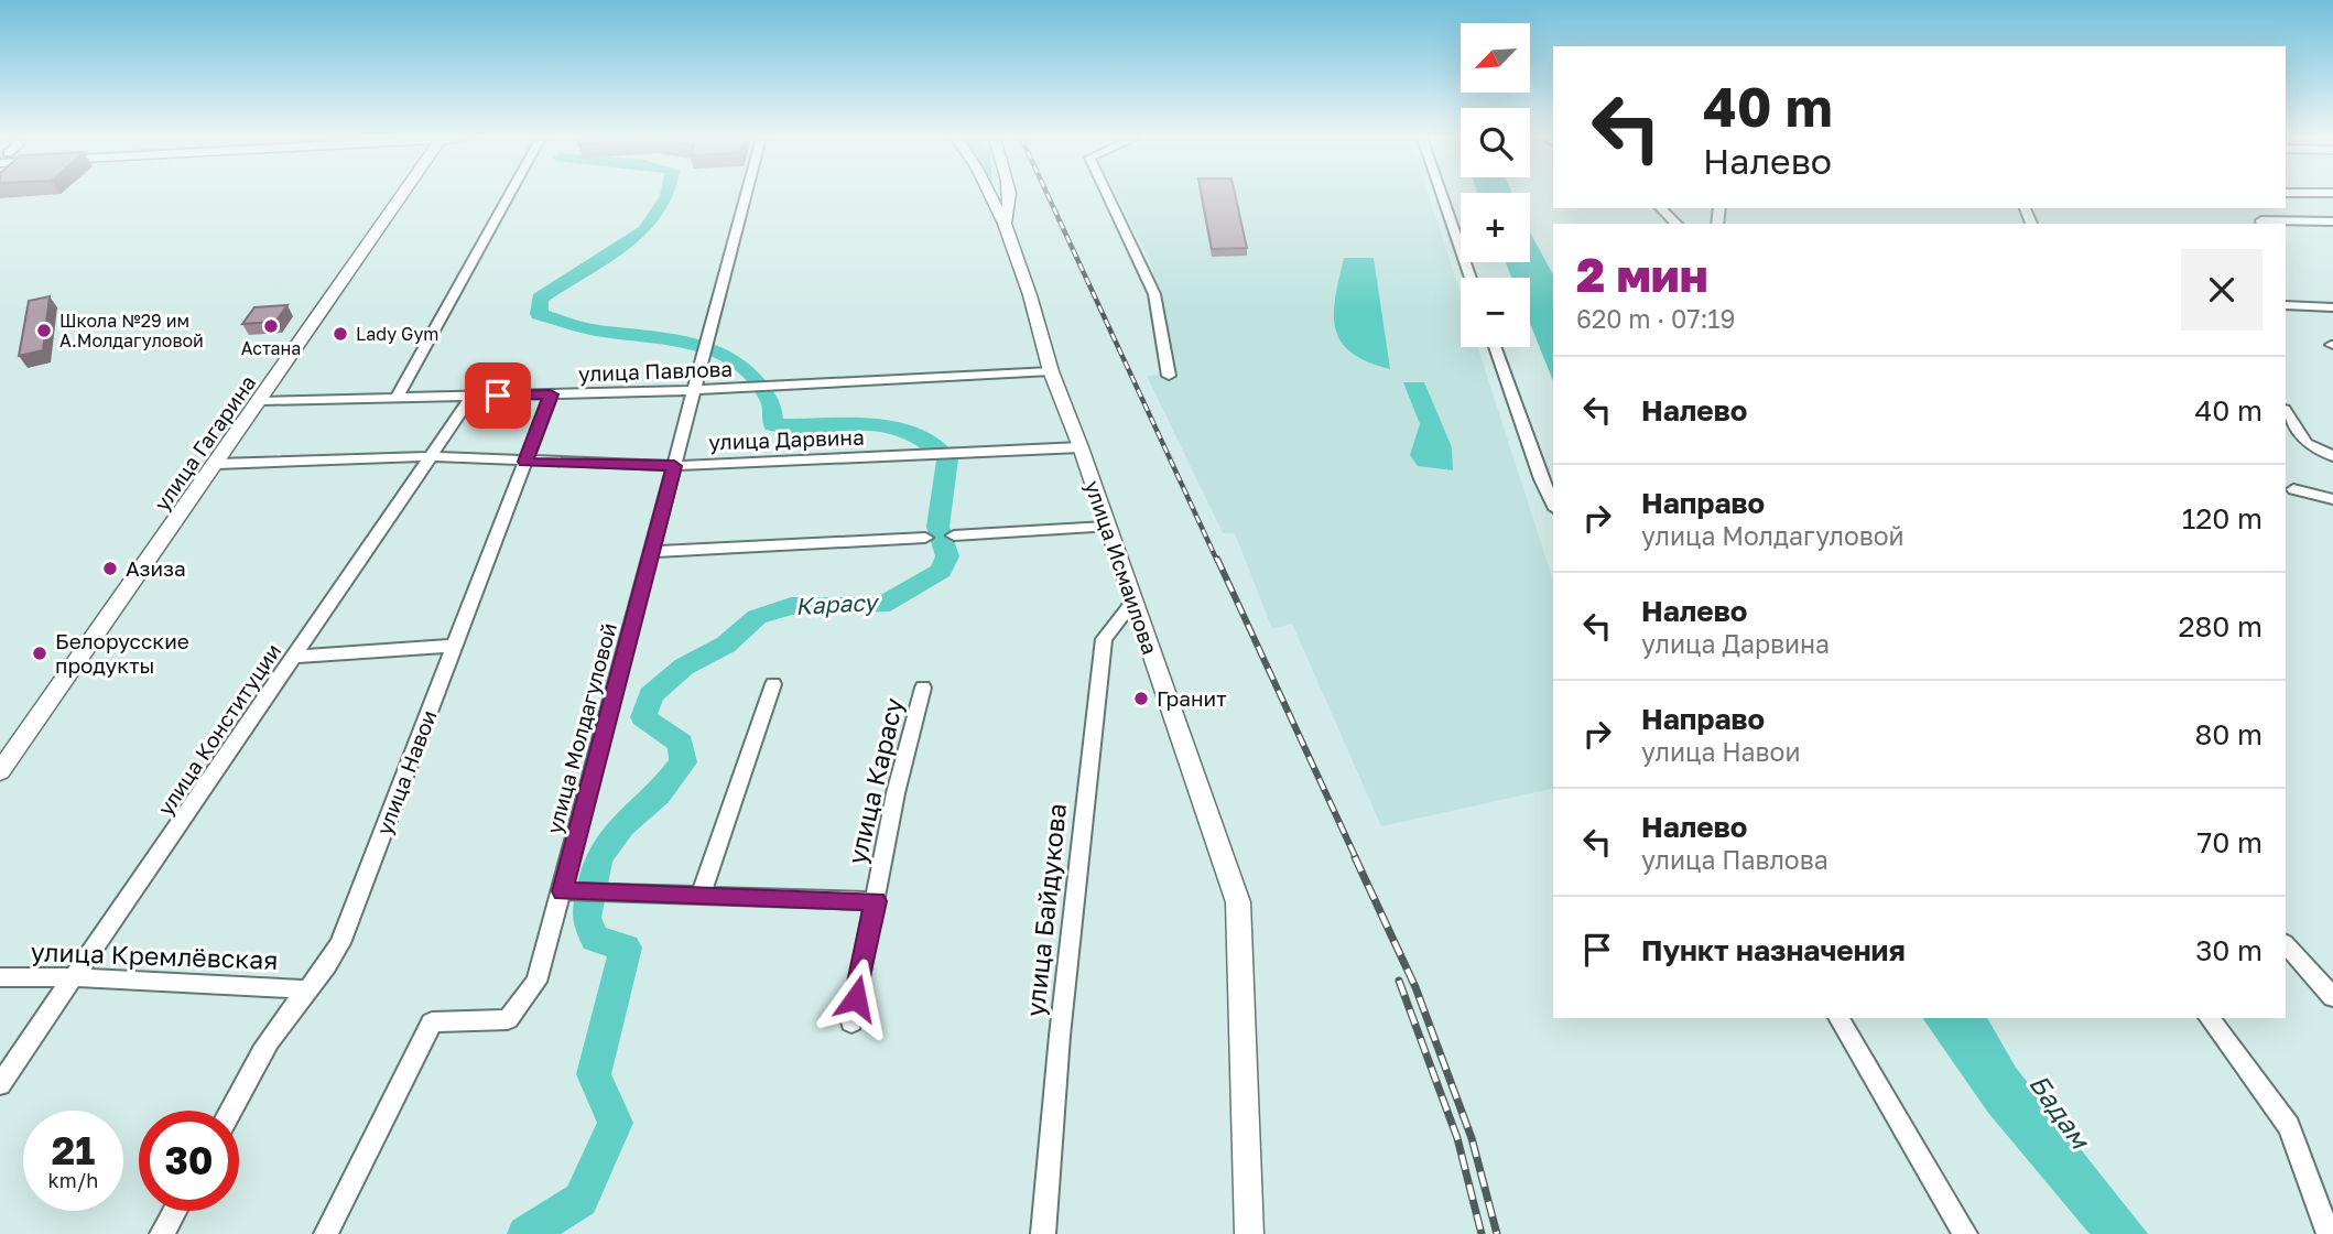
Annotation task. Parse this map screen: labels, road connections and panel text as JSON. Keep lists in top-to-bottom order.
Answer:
{
  "streets": {
    "main road": ["улица Гагарина", "улица Исмаилова"],
    "street": [
      "улица Павлова",
      "улица Дарвина",
      "улица Молдагуловой",
      "улица Конституции",
      "улица Навои",
      "улица Карасу",
      "улица Байдукова",
      "улица Кремлёвская"
    ]
  },
  "crossings": [
    ["улица Павлова", "улица Гагарина"],
    ["улица Павлова", "улица Исмаилова"],
    ["улица Павлова", "улица Молдагуловой"],
    ["улица Павлова", "улица Конституции"],
    ["улица Павлова", "улица Навои"],
    ["улица Дарвина", "улица Гагарина"],
    ["улица Дарвина", "улица Исмаилова"],
    ["улица Дарвина", "улица Молдагуловой"],
    ["улица Дарвина", "улица Конституции"],
    ["улица Дарвина", "улица Навои"],
    ["улица Исмаилова", "улица Байдукова"],
    ["улица Конституции", "улица Кремлёвская"],
    ["улица Навои", "улица Кремлёвская"]
  ],
  "water": ["Карасу", "Бадам"],
  "places": [
    "Астана",
    "Школа №29 им А.Молдагуловой",
    "Lady Gym",
    "Азиза",
    "Белорусские продукты",
    "Гранит"
  ],
  "north": "bottom left",
  "page": {
    "map_buttons": ["+", "−"],
    "turn": ["40 m", "Налево"],
    "heading": ["2 мин", "620 m · 07:19"],
    "list": [
      {
        "name": "Налево",
        "value": "40 m"
      },
      {
        "name": "Направо",
        "note": "улица Молдагуловой",
        "value": "120 m"
      },
      {
        "name": "Налево",
        "note": "улица Дарвина",
        "value": "280 m"
      },
      {
        "name": "Направо",
        "note": "улица Навои",
        "value": "80 m"
      },
      {
        "name": "Налево",
        "note": "улица Павлова",
        "value": "70 m"
      },
      {
        "name": "Пункт назначения",
        "value": "30 m"
      }
    ],
    "speed": "21 km/h",
    "limit": "30"
  }
}
